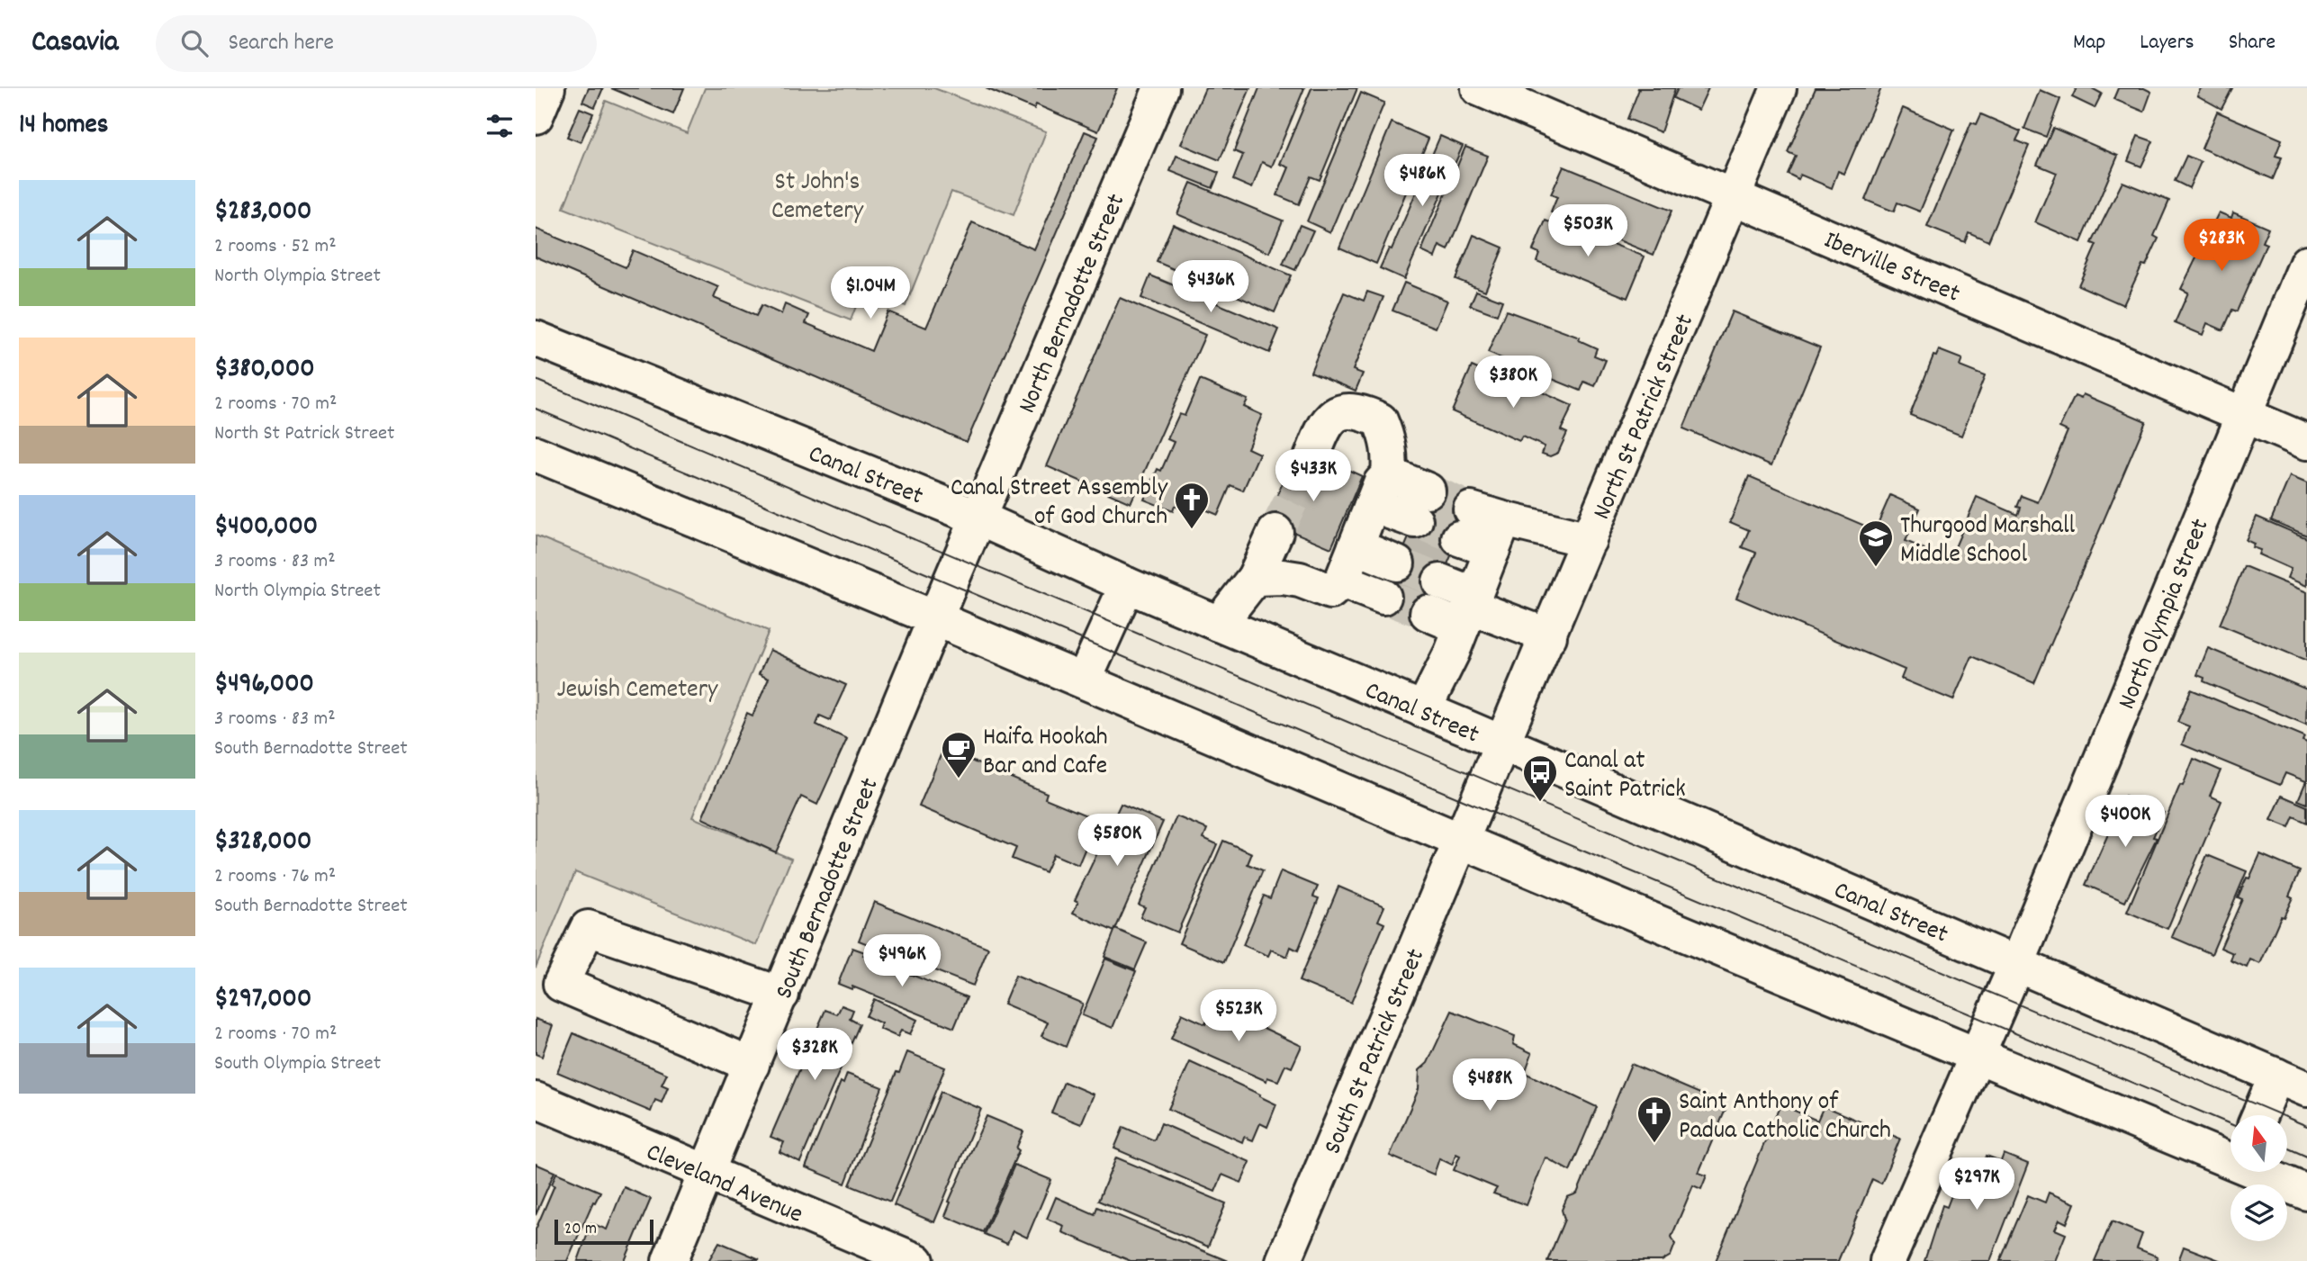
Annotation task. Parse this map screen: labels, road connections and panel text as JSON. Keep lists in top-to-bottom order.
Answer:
{
  "streets": {
    "street": [
      "Iberville Street",
      "North Bernadotte Street",
      "North St Patrick Street",
      "Canal Street",
      "North Olympia Street",
      "South Bernadotte Street",
      "South St Patrick Street",
      "Cleveland Avenue"
    ]
  },
  "crossings": [
    ["Iberville Street", "North St Patrick Street"],
    ["Iberville Street", "North Olympia Street"],
    ["North Bernadotte Street", "Canal Street"],
    ["North Bernadotte Street", "South Bernadotte Street"],
    ["North St Patrick Street", "Canal Street"],
    ["North St Patrick Street", "South St Patrick Street"],
    ["Canal Street", "North Olympia Street"],
    ["Canal Street", "South St Patrick Street"],
    ["South Bernadotte Street", "Cleveland Avenue"]
  ],
  "parks": ["St John's Cemetery", "Jewish Cemetery"],
  "places": {
    "church": ["Canal Street Assembly of God Church", "Saint Anthony of Padua Catholic Church"],
    "school or university": ["Thurgood Marshall Middle School"],
    "cafe": ["Haifa Hookah Bar and Cafe"],
    "bus stop": ["Canal at Saint Patrick"]
  },
  "scale_bar": "20 m",
  "north": "top",
  "page": {
    "header": "Casavia",
    "search": "Search here",
    "nav": ["Map", "Layers", "Share"],
    "heading": "14 homes",
    "price": [
      "$486K",
      "$503K",
      "$283K",
      "$436K",
      "$1.04M",
      "$380K",
      "$433K",
      "$400K",
      "$580K",
      "$496K",
      "$523K",
      "$328K",
      "$488K",
      "$297K"
    ],
    "list": [
      {
        "name": "$283,000",
        "note": "2 rooms · 52 m² · North Olympia Street"
      },
      {
        "name": "$380,000",
        "note": "2 rooms · 70 m² · North St Patrick Street"
      },
      {
        "name": "$400,000",
        "note": "3 rooms · 83 m² · North Olympia Street"
      },
      {
        "name": "$496,000",
        "note": "3 rooms · 83 m² · South Bernadotte Street"
      },
      {
        "name": "$328,000",
        "note": "2 rooms · 76 m² · South Bernadotte Street"
      },
      {
        "name": "$297,000",
        "note": "2 rooms · 70 m² · South Olympia Street"
      }
    ],
    "scale": "20 m"
  }
}
